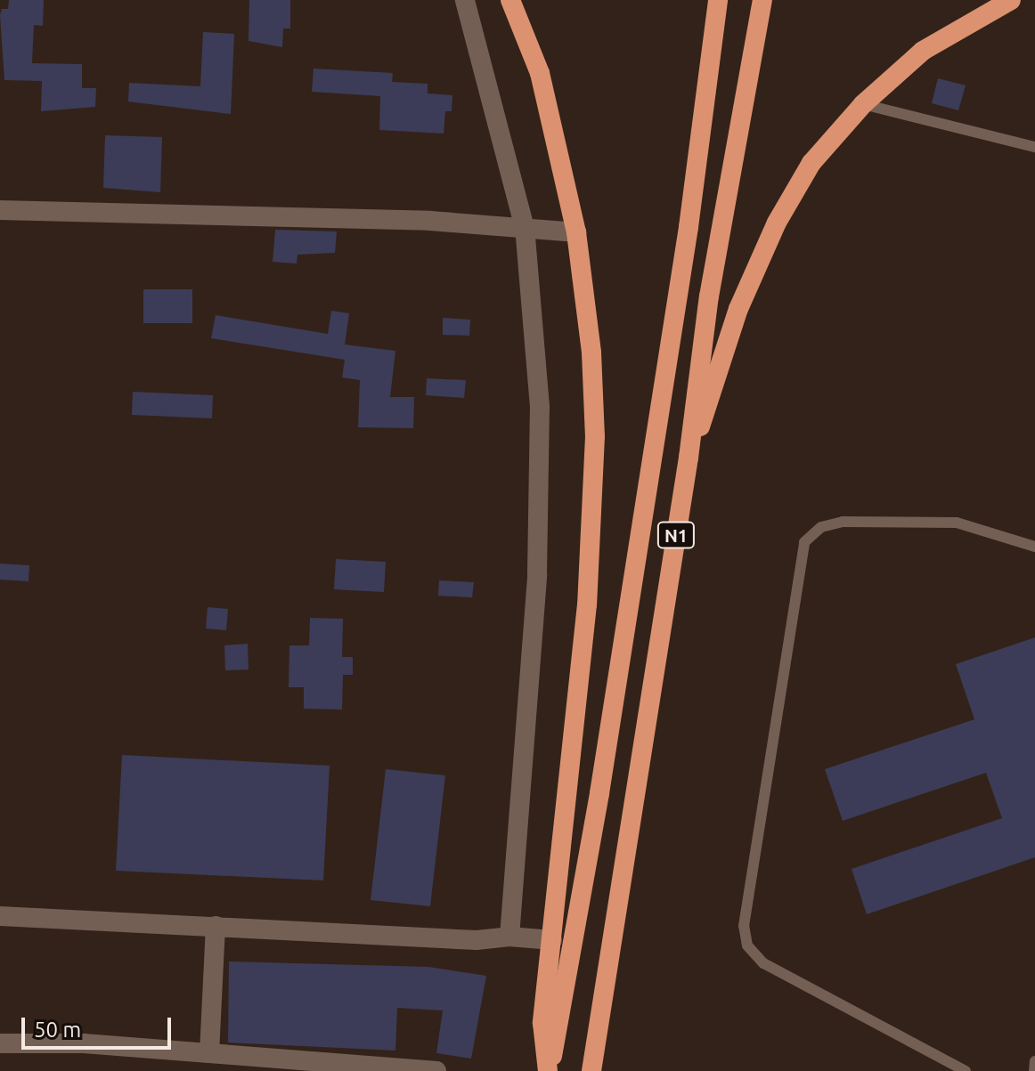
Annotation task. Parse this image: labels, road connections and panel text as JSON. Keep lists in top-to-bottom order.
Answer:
{
  "streets": {
    "highway": ["N1"]
  },
  "scale_bar": "50 m"
}
